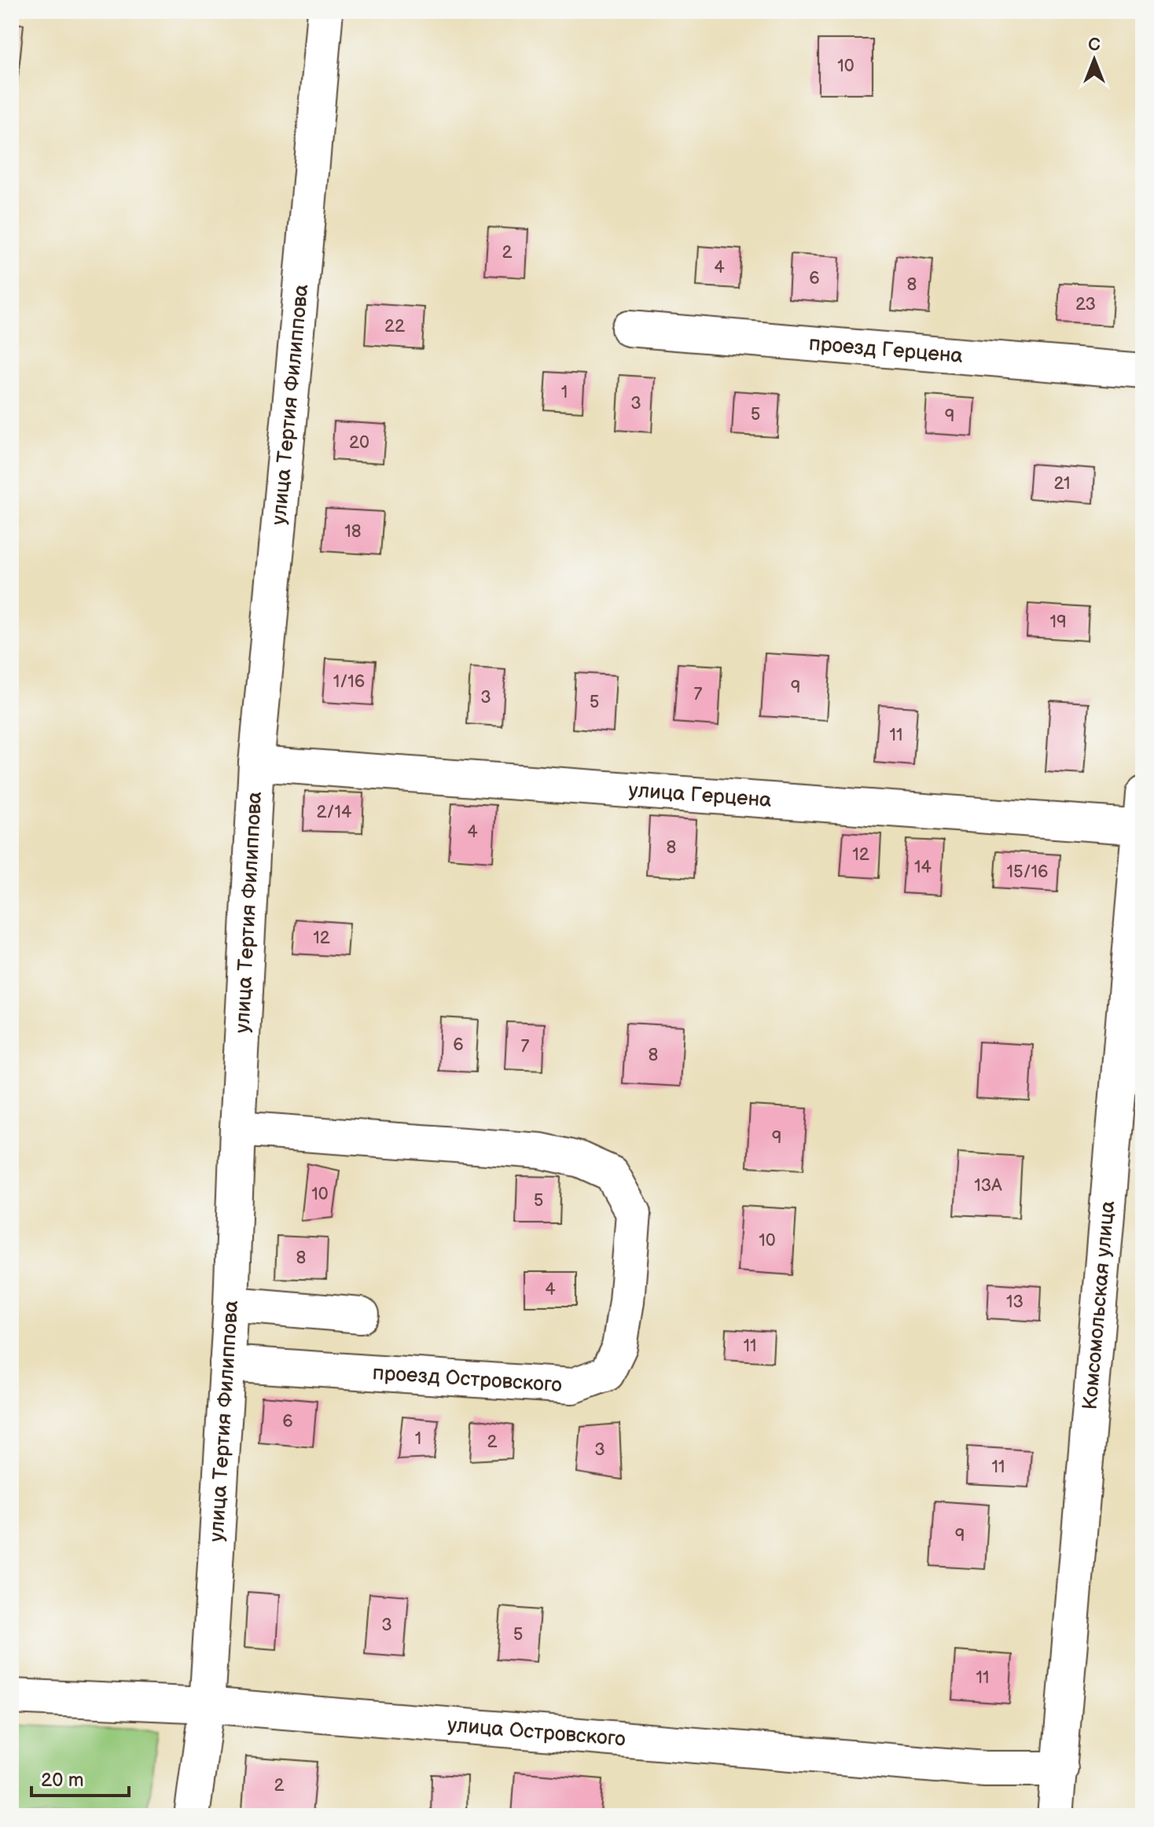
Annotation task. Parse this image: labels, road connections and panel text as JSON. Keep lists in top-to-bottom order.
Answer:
{
  "streets": {
    "street": [
      "проезд Герцена",
      "улица Тертия Филиппова",
      "улица Герцена",
      "Комсомольская улица",
      "проезд Островского",
      "улица Островского"
    ]
  },
  "crossings": [
    ["улица Тертия Филиппова", "улица Герцена"],
    ["улица Тертия Филиппова", "проезд Островского"],
    ["улица Тертия Филиппова", "улица Островского"],
    ["улица Герцена", "Комсомольская улица"],
    ["Комсомольская улица", "улица Островского"]
  ],
  "house_numbers": [
    "10",
    "2",
    "4",
    "6",
    "8",
    "23",
    "22",
    "1",
    "3",
    "5",
    "9",
    "20",
    "21",
    "18",
    "19",
    "1/16",
    "9",
    "7",
    "3",
    "5",
    "11",
    "2/14",
    "4",
    "8",
    "12",
    "14",
    "15/16",
    "12",
    "6",
    "7",
    "8",
    "9",
    "13А",
    "10",
    "5",
    "10",
    "8",
    "4",
    "13",
    "11",
    "6",
    "1",
    "2",
    "3",
    "11",
    "9",
    "3",
    "5",
    "11",
    "2"
  ],
  "scale_bar": "20 m",
  "north": "top"
}
